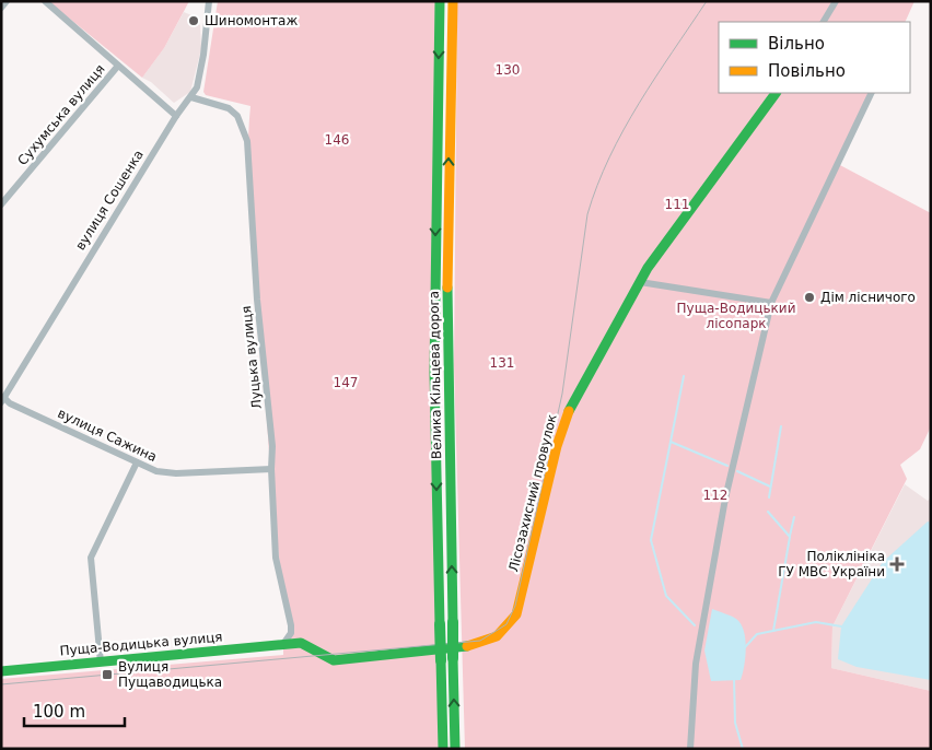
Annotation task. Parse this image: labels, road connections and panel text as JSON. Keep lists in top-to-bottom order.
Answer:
{
  "streets": {
    "main road": ["Велика Кільцева дорога", "Лісозахисний провулок", "Пуща-Водицька вулиця"],
    "street": [
      "Сухумська вулиця",
      "вулиця Сошенка",
      "Луцька вулиця",
      "вулиця Сажина"
    ]
  },
  "crossings": [
    ["вулиця Сошенка", "Луцька вулиця"],
    ["вулиця Сошенка", "вулиця Сажина"],
    ["Луцька вулиця", "вулиця Сажина"],
    ["Луцька вулиця", "Лісозахисний провулок"],
    ["Луцька вулиця", "Пуща-Водицька вулиця"],
    ["Лісозахисний провулок", "Пуща-Водицька вулиця"]
  ],
  "parks": [
    "130",
    "146",
    "111",
    "Пуща-Водицький лісопарк",
    "131",
    "147",
    "112"
  ],
  "places": {
    "other": ["Шиномонтаж", "Дім лісничого"],
    "health": ["Поліклініка ГУ МВС України"],
    "transit": ["Вулиця Пущаводицька"]
  },
  "legend": ["Вільно", "Повільно"],
  "scale_bar": "100 m"
}
